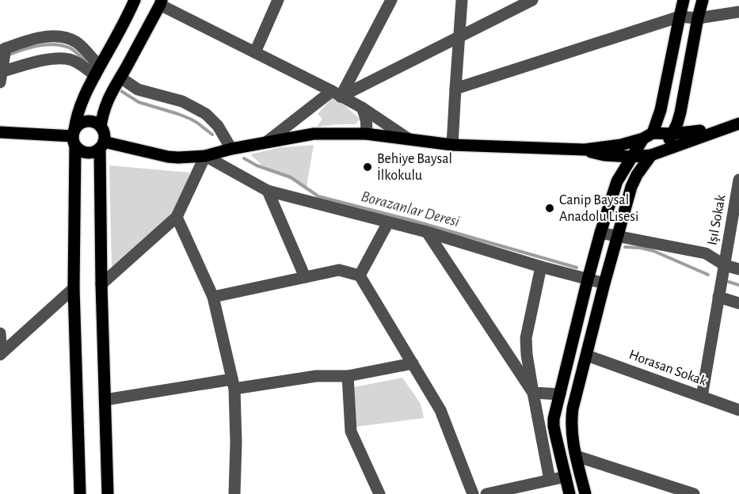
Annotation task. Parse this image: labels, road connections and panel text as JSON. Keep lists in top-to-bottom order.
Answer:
{
  "streets": {
    "street": ["Işıl Sokak", "Horasan Sokak"]
  },
  "crossings": [
    ["Işıl Sokak", "Horasan Sokak"]
  ],
  "water": ["Borazanlar Deresi"],
  "places": ["Behiye Baysal İlkokulu", "Canip Baysal Anadolu Lisesi"]
}
